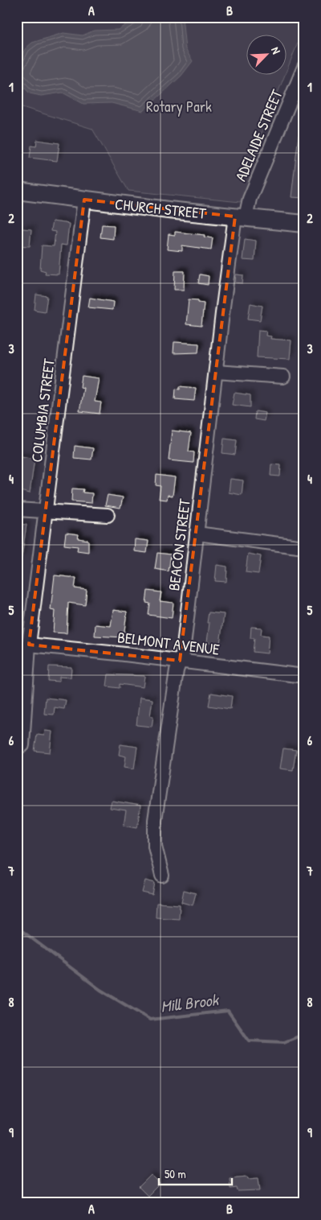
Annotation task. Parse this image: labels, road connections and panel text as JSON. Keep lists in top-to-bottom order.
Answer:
{
  "streets": {
    "main road": ["CHURCH STREET"],
    "street": [
      "ADELAIDE STREET",
      "COLUMBIA STREET",
      "BEACON STREET",
      "BELMONT AVENUE"
    ]
  },
  "crossings": [
    ["ADELAIDE STREET", "CHURCH STREET"],
    ["ADELAIDE STREET", "BEACON STREET"],
    ["CHURCH STREET", "COLUMBIA STREET"],
    ["CHURCH STREET", "BEACON STREET"],
    ["COLUMBIA STREET", "BELMONT AVENUE"],
    ["BEACON STREET", "BELMONT AVENUE"]
  ],
  "water": ["Mill Brook"],
  "parks": ["Rotary Park"],
  "scale_bar": "50 m",
  "north": "top right",
  "grid": {
    "columns": ["A", "B"],
    "rows": [
      "1",
      "2",
      "3",
      "4",
      "5",
      "6",
      "7",
      "8",
      "9"
    ]
  }
}
